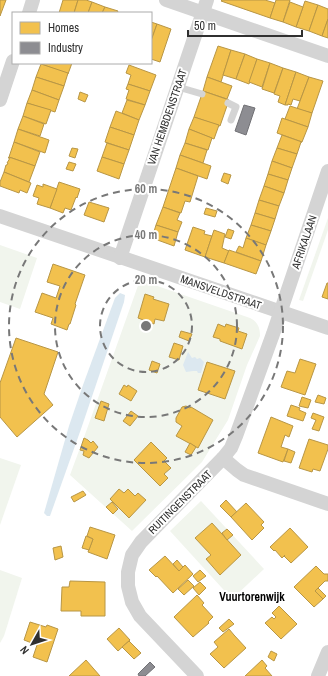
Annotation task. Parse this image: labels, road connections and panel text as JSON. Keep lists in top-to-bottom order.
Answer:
{
  "streets": {
    "street": [
      "VAN HEMBDENSTRAAT",
      "AFRIKALAAN",
      "MANSVELDSTRAAT",
      "RUITINGENSTRAAT"
    ]
  },
  "crossings": [
    ["VAN HEMBDENSTRAAT", "MANSVELDSTRAAT"],
    ["AFRIKALAAN", "MANSVELDSTRAAT"],
    ["AFRIKALAAN", "RUITINGENSTRAAT"],
    ["MANSVELDSTRAAT", "RUITINGENSTRAAT"]
  ],
  "districts": ["Vuurtorenwijk"],
  "legend": ["Homes", "Industry"],
  "scale_bar": "50 m",
  "north": "bottom left",
  "rings": ["60 m", "40 m", "20 m"]
}
